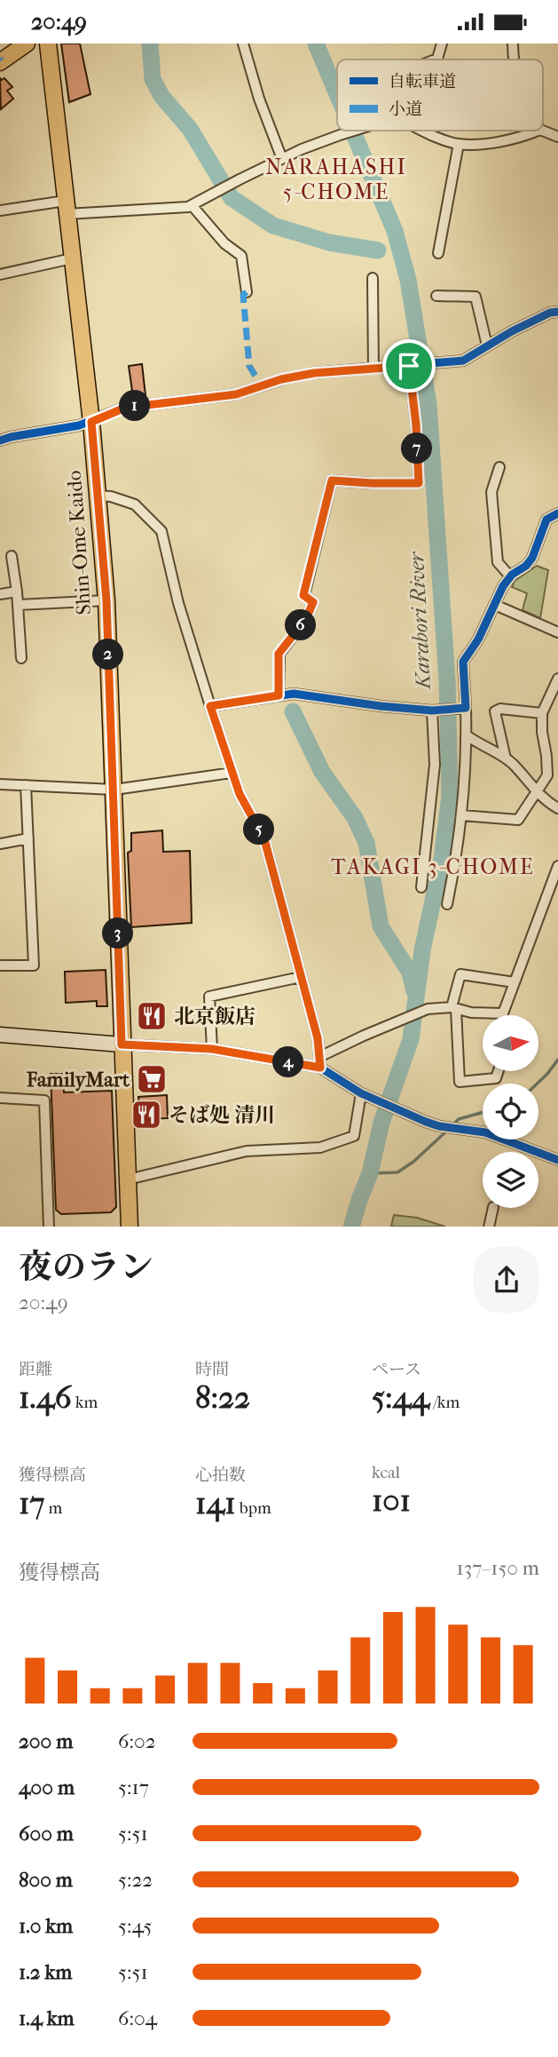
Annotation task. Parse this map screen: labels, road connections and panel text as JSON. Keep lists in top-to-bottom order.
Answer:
{
  "streets": {
    "main road": ["Shin-Ome Kaido"]
  },
  "districts": ["NARAHASHI 5-CHOME", "TAKAGI 3-CHOME"],
  "water": ["Karabori River"],
  "places": {
    "restaurant": ["北京飯店", "そば処 清川"],
    "supermarket": ["FamilyMart"]
  },
  "legend": ["自転車道", "小道"],
  "north": "right",
  "page": {
    "status": "20:49",
    "pins": [
      "1",
      "7",
      "6",
      "2",
      "5",
      "3",
      "4"
    ],
    "heading": ["夜のラン", "20:49"],
    "stats": [
      ["距離", "1.46 km"],
      ["時間", "8:22"],
      ["ペース", "5:44 /km"],
      ["獲得標高", "17 m"],
      ["心拍数", "141 bpm"],
      ["kcal", "101"]
    ],
    "chart": ["獲得標高", "137–150 m"],
    "list": [
      {
        "name": "200 m",
        "note": "6:02"
      },
      {
        "name": "400 m",
        "note": "5:17"
      },
      {
        "name": "600 m",
        "note": "5:51"
      },
      {
        "name": "800 m",
        "note": "5:22"
      },
      {
        "name": "1.0 km",
        "note": "5:45"
      },
      {
        "name": "1.2 km",
        "note": "5:51"
      },
      {
        "name": "1.4 km",
        "note": "6:04"
      }
    ]
  }
}
